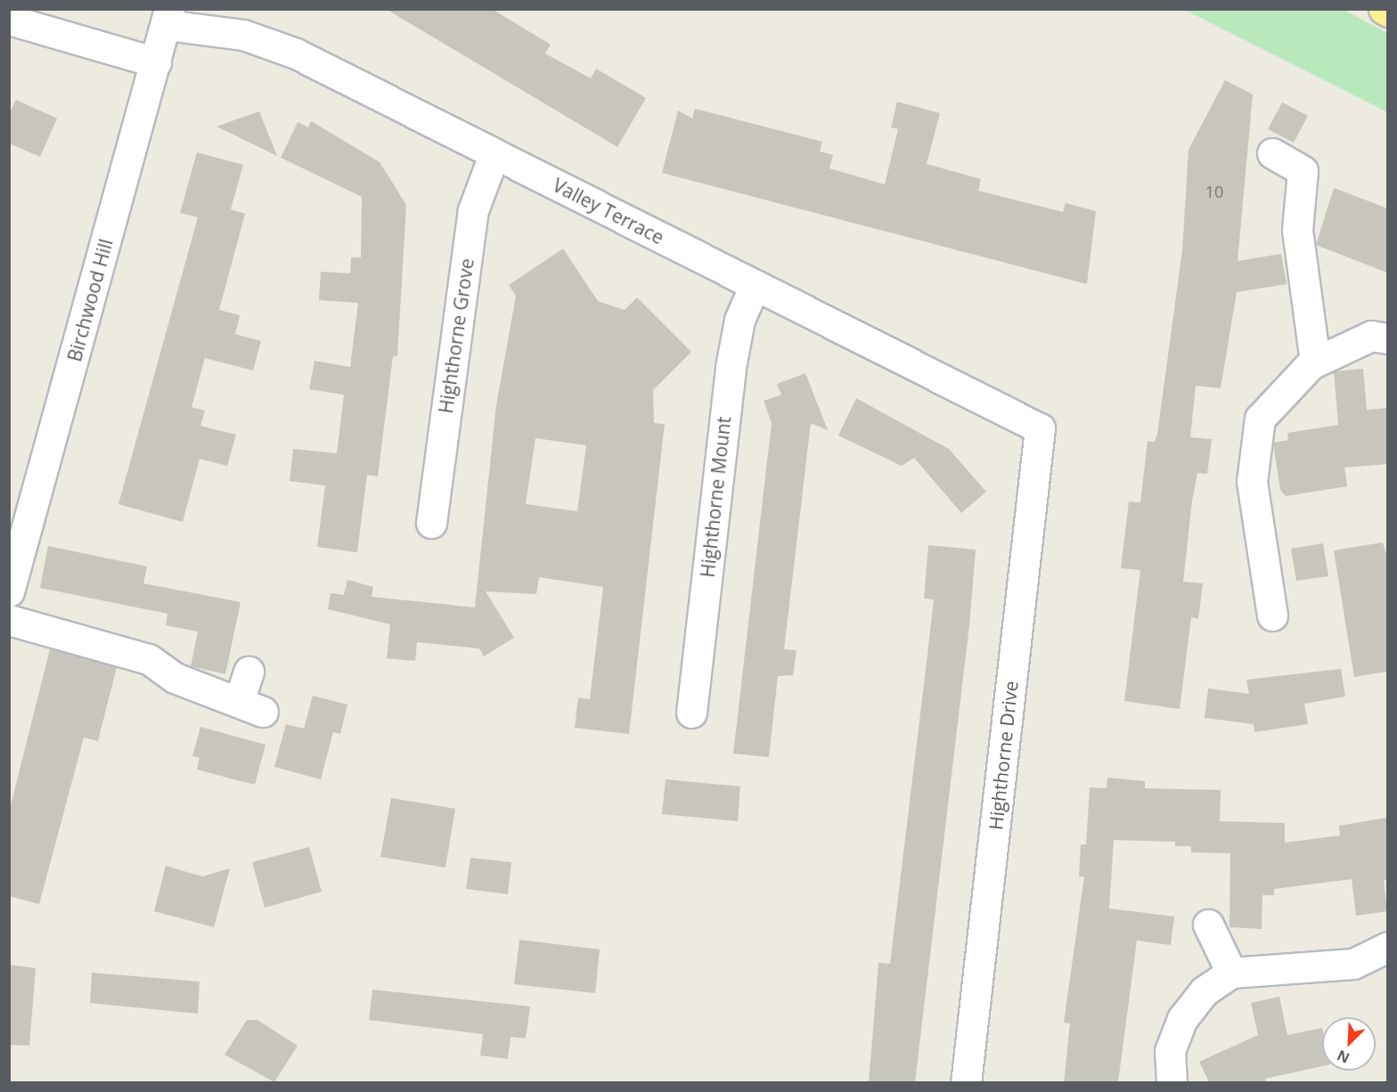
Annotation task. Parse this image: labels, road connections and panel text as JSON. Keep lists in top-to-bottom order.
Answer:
{
  "streets": {
    "street": [
      "Valley Terrace",
      "Birchwood Hill",
      "Highthorne Grove",
      "Highthorne Mount",
      "Highthorne Drive"
    ]
  },
  "crossings": [
    ["Valley Terrace", "Birchwood Hill"],
    ["Valley Terrace", "Highthorne Grove"],
    ["Valley Terrace", "Highthorne Mount"],
    ["Valley Terrace", "Highthorne Drive"]
  ],
  "house_numbers": ["10"],
  "north": "bottom left"
}
